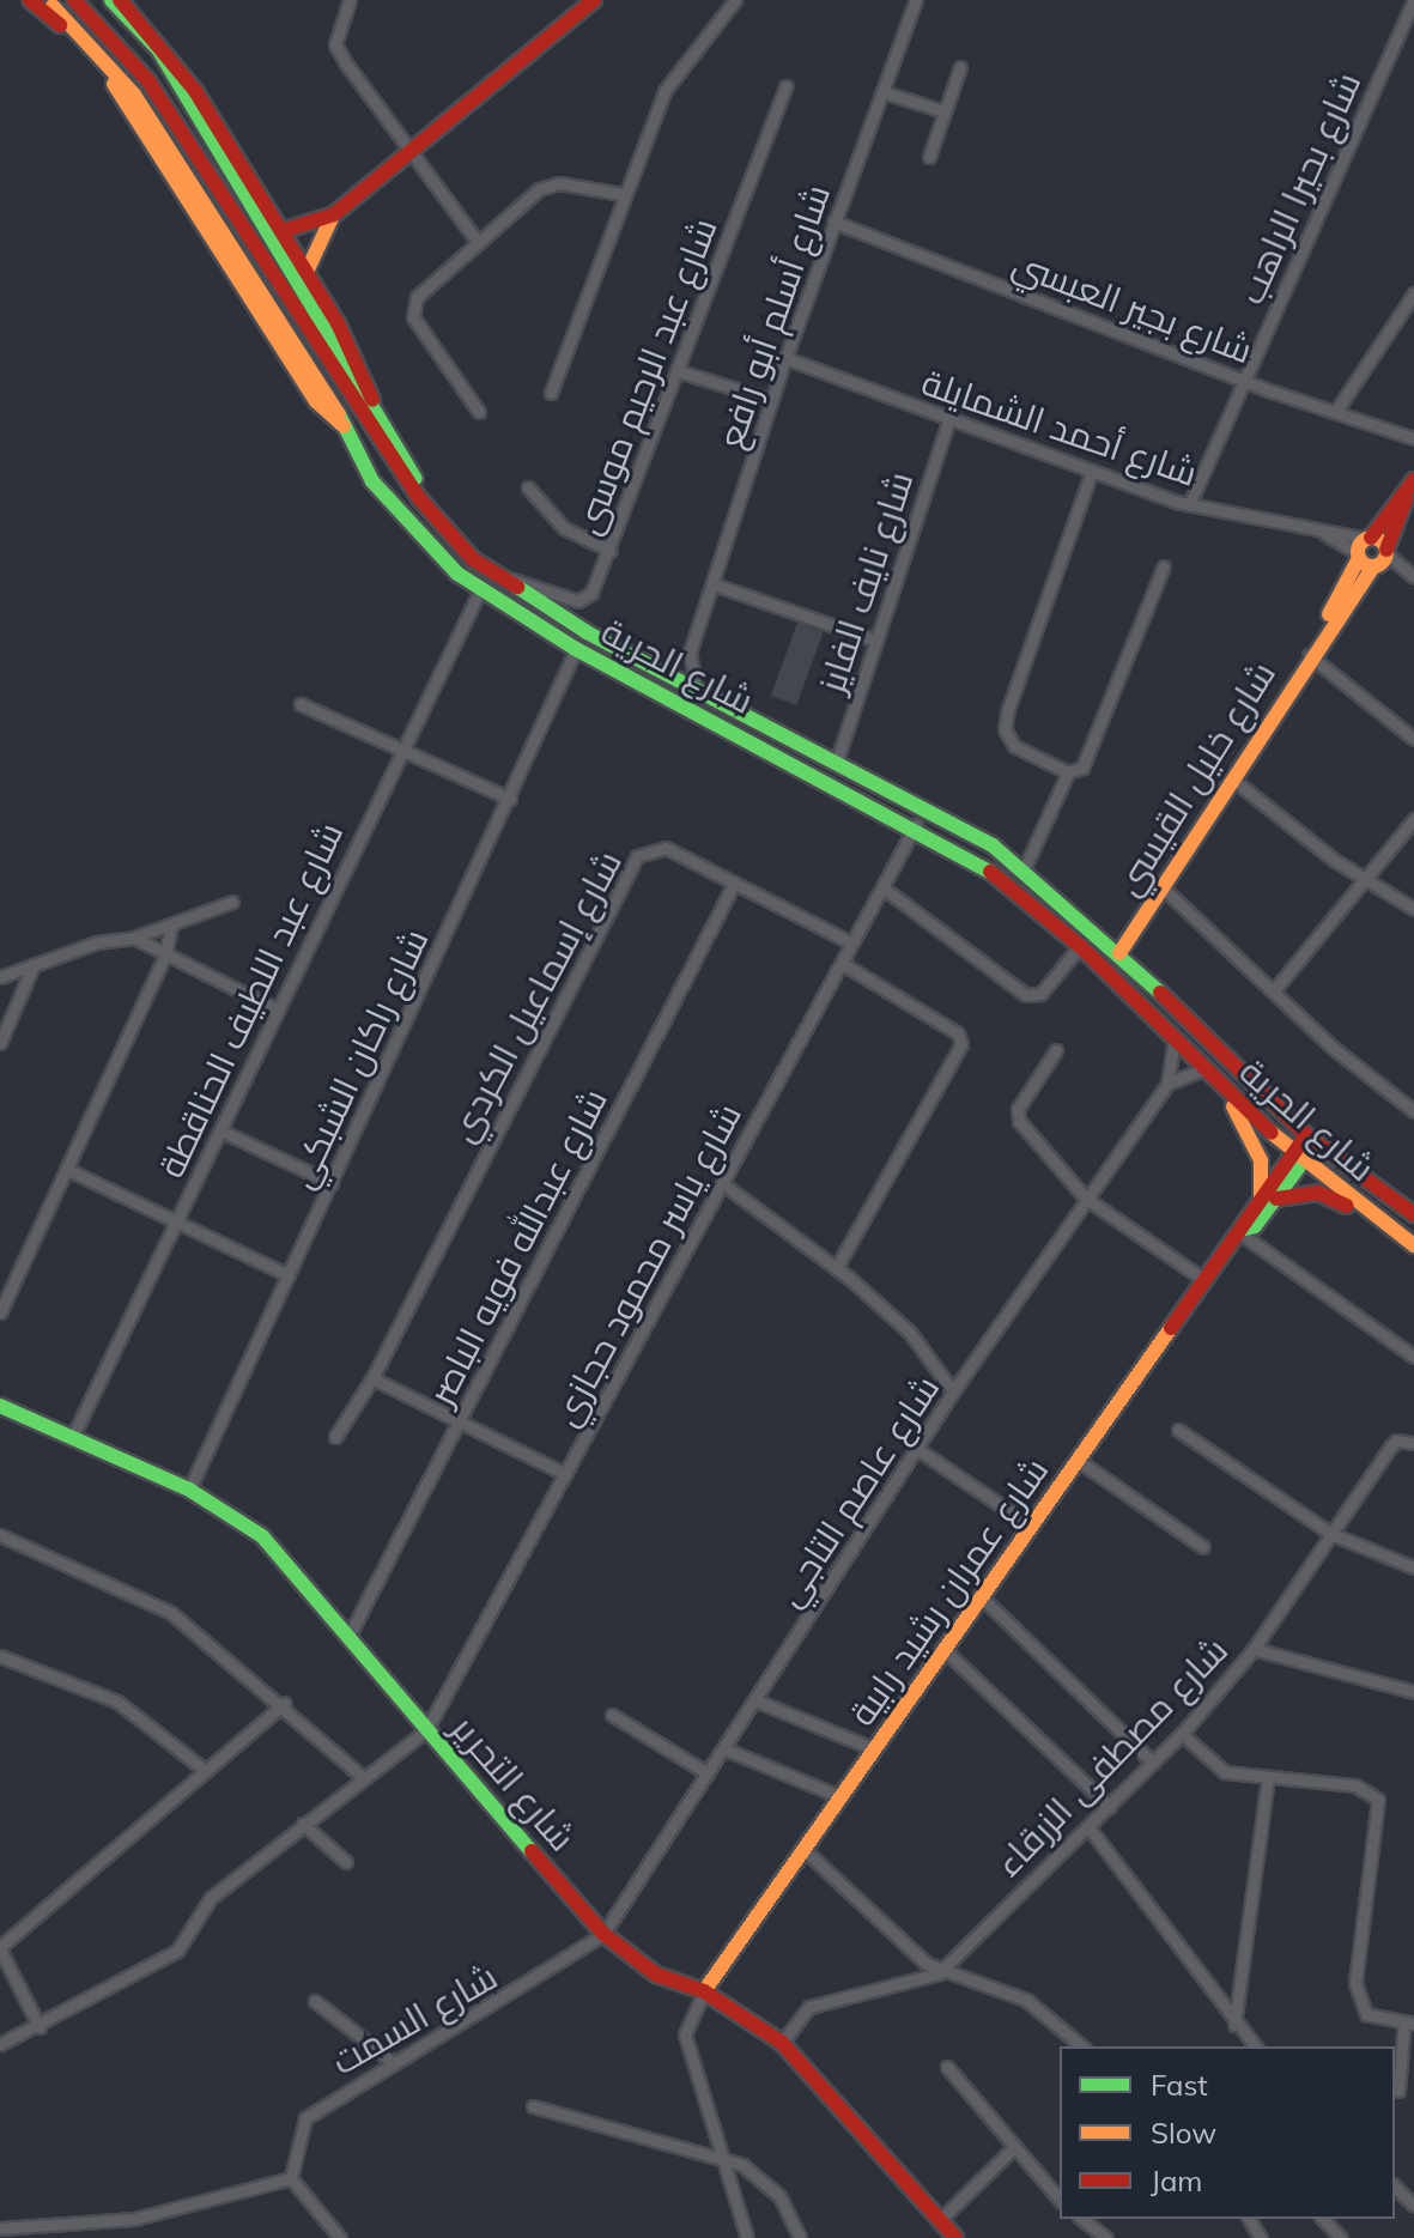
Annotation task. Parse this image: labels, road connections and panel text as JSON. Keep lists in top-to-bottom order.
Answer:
{
  "streets": {
    "main road": [
      "شارع الحرية",
      "شارع خليل القيسي",
      "شارع عمران رشيد رابية",
      "شارع التحرير"
    ],
    "street": [
      "شارع بحيرا الراهب",
      "شارع بجير العبسي",
      "شارع أسلم أبو رافع",
      "شارع عبد الرحيم موسى",
      "شارع أحمد الشمايلة",
      "شارع نايف الفايز",
      "شارع إسماعيل الكردي",
      "شارع عبد اللطيف الحناقطة",
      "شارع راكان الشبكي",
      "شارع عبدالله فويه الباصر",
      "شارع ياسر محمود حجازي",
      "شارع عاصم التاجي",
      "شارع مصطفى الزرقاء",
      "شارع السمت"
    ]
  },
  "crossings": [
    ["شارع بحيرا الراهب", "شارع بجير العبسي"],
    ["شارع بحيرا الراهب", "شارع أحمد الشمايلة"],
    ["شارع بجير العبسي", "شارع أسلم أبو رافع"],
    ["شارع أسلم أبو رافع", "شارع أحمد الشمايلة"],
    ["شارع عبد الرحيم موسى", "شارع الحرية"],
    ["شارع أحمد الشمايلة", "شارع نايف الفايز"],
    ["شارع أحمد الشمايلة", "شارع خليل القيسي"],
    ["شارع نايف الفايز", "شارع الحرية"],
    ["شارع الحرية", "شارع خليل القيسي"],
    ["شارع الحرية", "شارع عبد اللطيف الحناقطة"],
    ["شارع الحرية", "شارع راكان الشبكي"],
    ["شارع الحرية", "شارع ياسر محمود حجازي"],
    ["شارع الحرية", "شارع عاصم التاجي"],
    ["شارع الحرية", "شارع عمران رشيد رابية"],
    ["شارع إسماعيل الكردي", "شارع عبدالله فويه الباصر"],
    ["شارع إسماعيل الكردي", "شارع ياسر محمود حجازي"],
    ["شارع عبد اللطيف الحناقطة", "شارع التحرير"],
    ["شارع راكان الشبكي", "شارع التحرير"],
    ["شارع عبدالله فويه الباصر", "شارع التحرير"],
    ["شارع ياسر محمود حجازي", "شارع التحرير"],
    ["شارع عاصم التاجي", "شارع التحرير"],
    ["شارع عاصم التاجي", "شارع السمت"],
    ["شارع عمران رشيد رابية", "شارع التحرير"],
    ["شارع التحرير", "شارع السمت"]
  ],
  "legend": ["Fast", "Slow", "Jam"]
}
